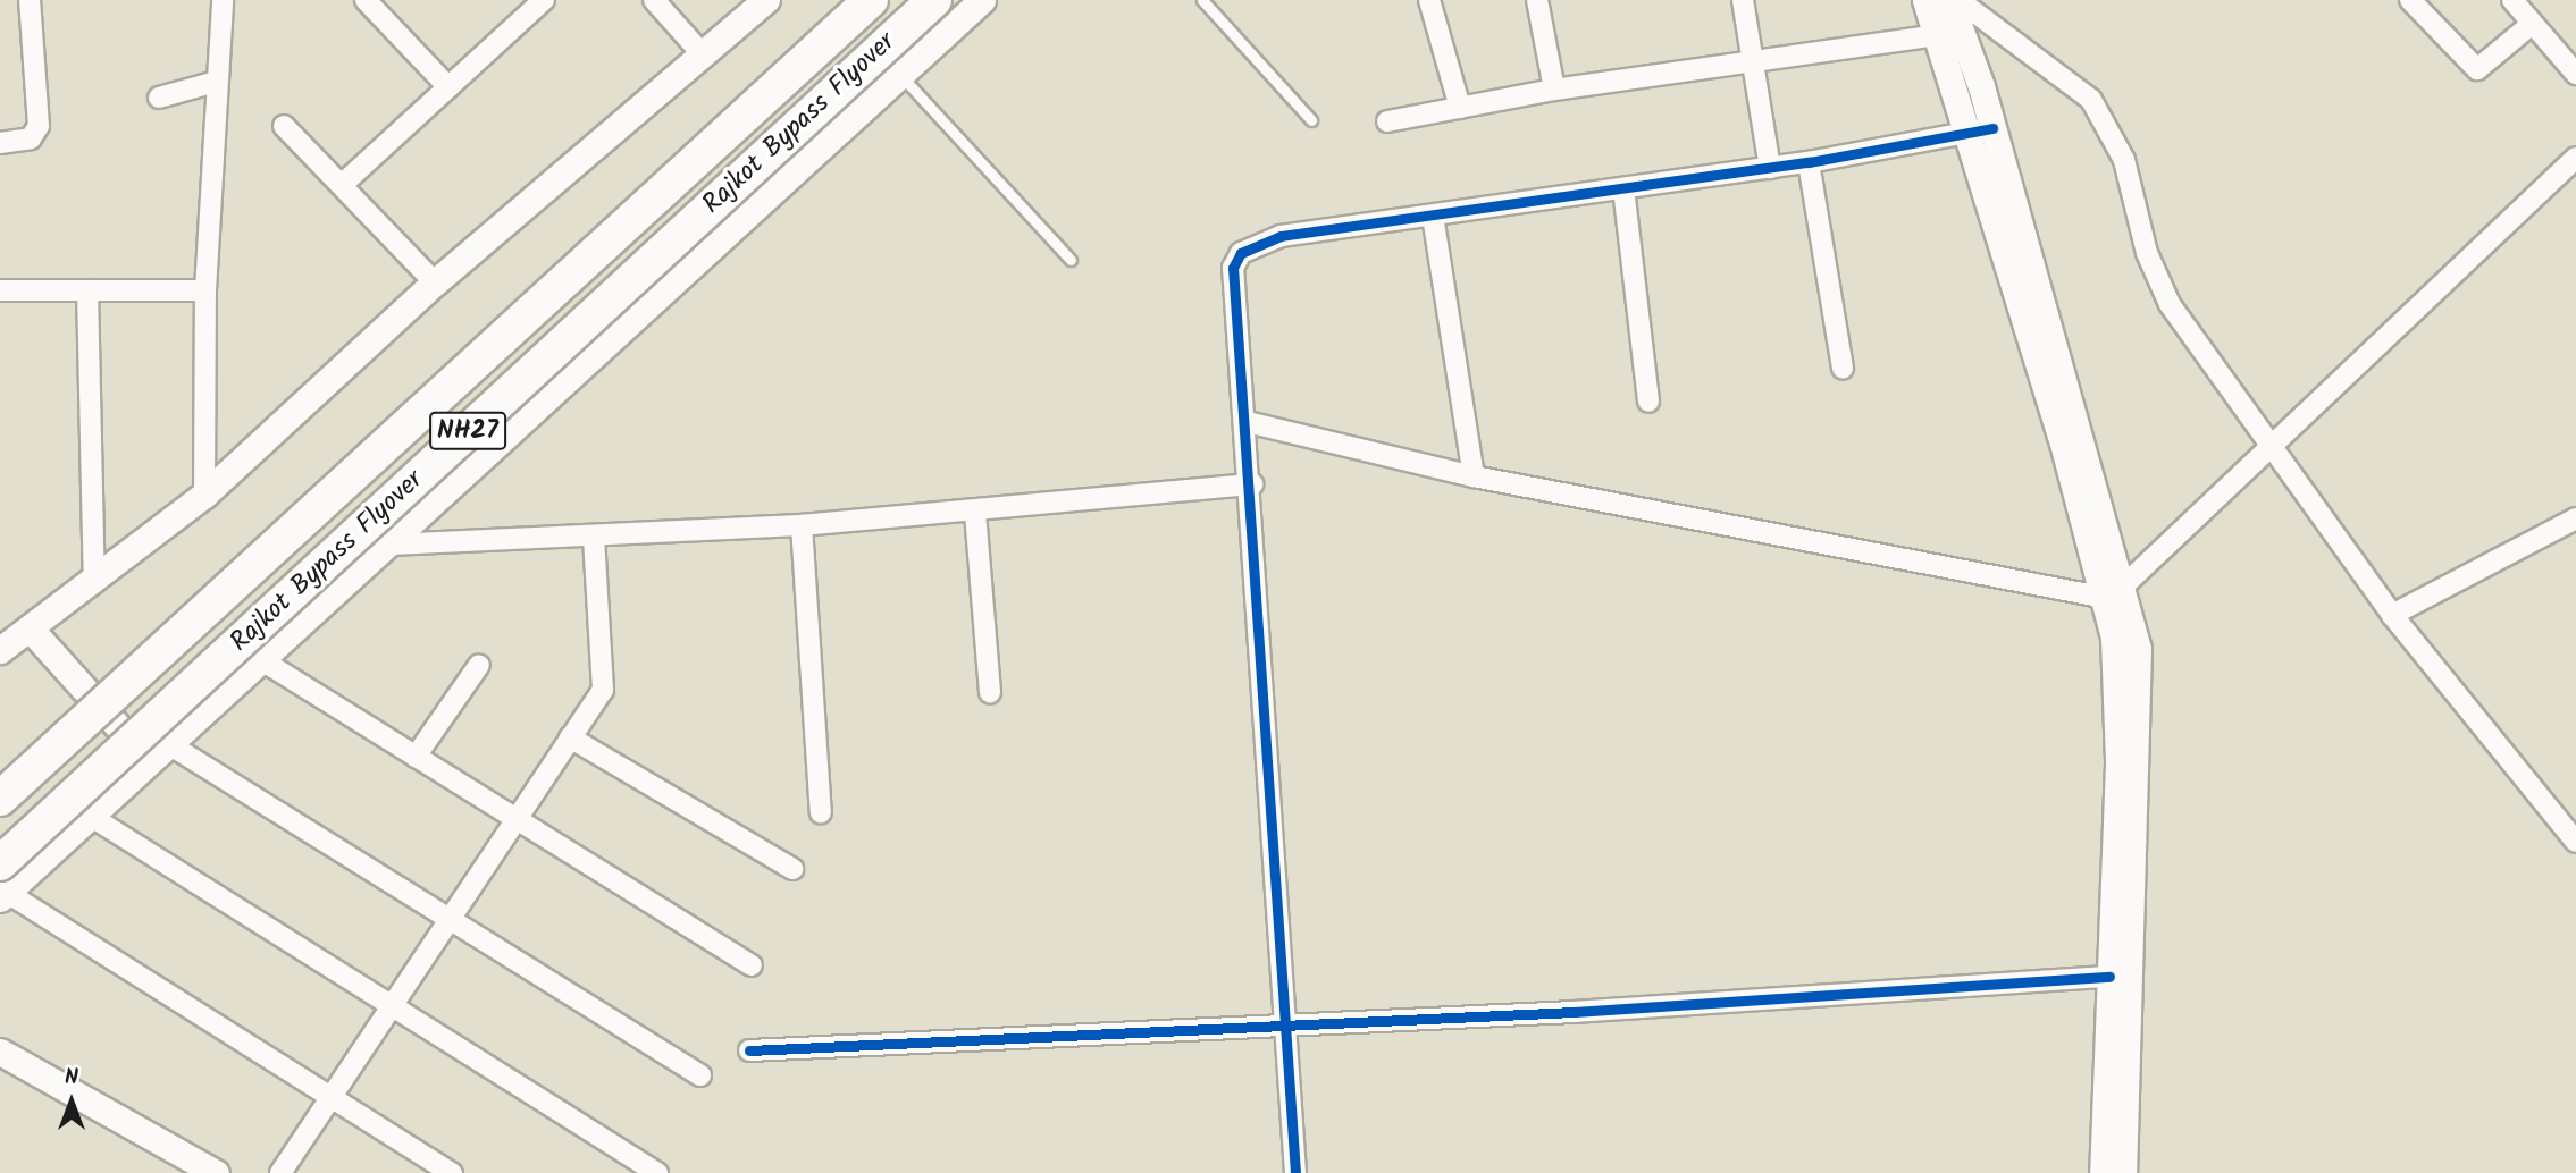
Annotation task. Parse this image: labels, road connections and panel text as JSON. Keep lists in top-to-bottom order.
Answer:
{
  "streets": {
    "highway": ["Rajkot Bypass Flyover", "NH27"]
  },
  "north": "top"
}
